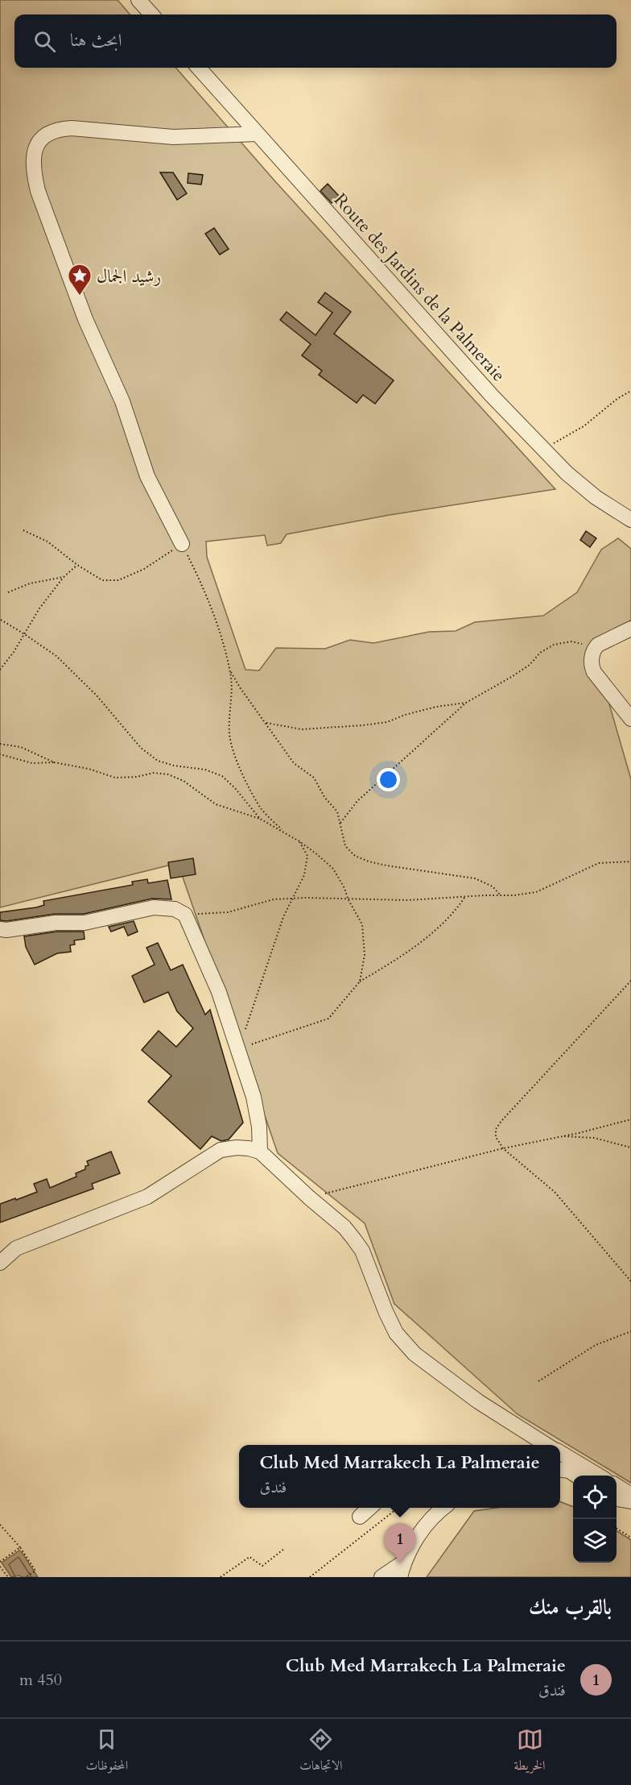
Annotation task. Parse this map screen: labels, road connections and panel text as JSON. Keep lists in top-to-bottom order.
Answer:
{
  "streets": {
    "street": ["Route des Jardins de la Palmeraie"]
  },
  "places": {
    "place": ["رشيد الجمال"]
  },
  "page": {
    "search": "ابحث هنا",
    "popup": ["Club Med Marrakech La Palmeraie", "فندق"],
    "pins": "1",
    "heading": "بالقرب منك",
    "list": [
      {
        "mark": "1",
        "name": "Club Med Marrakech La Palmeraie",
        "note": "فندق",
        "value": "450 m"
      }
    ],
    "nav": ["الخريطة", "الاتجاهات", "المحفوظات"]
  }
}
